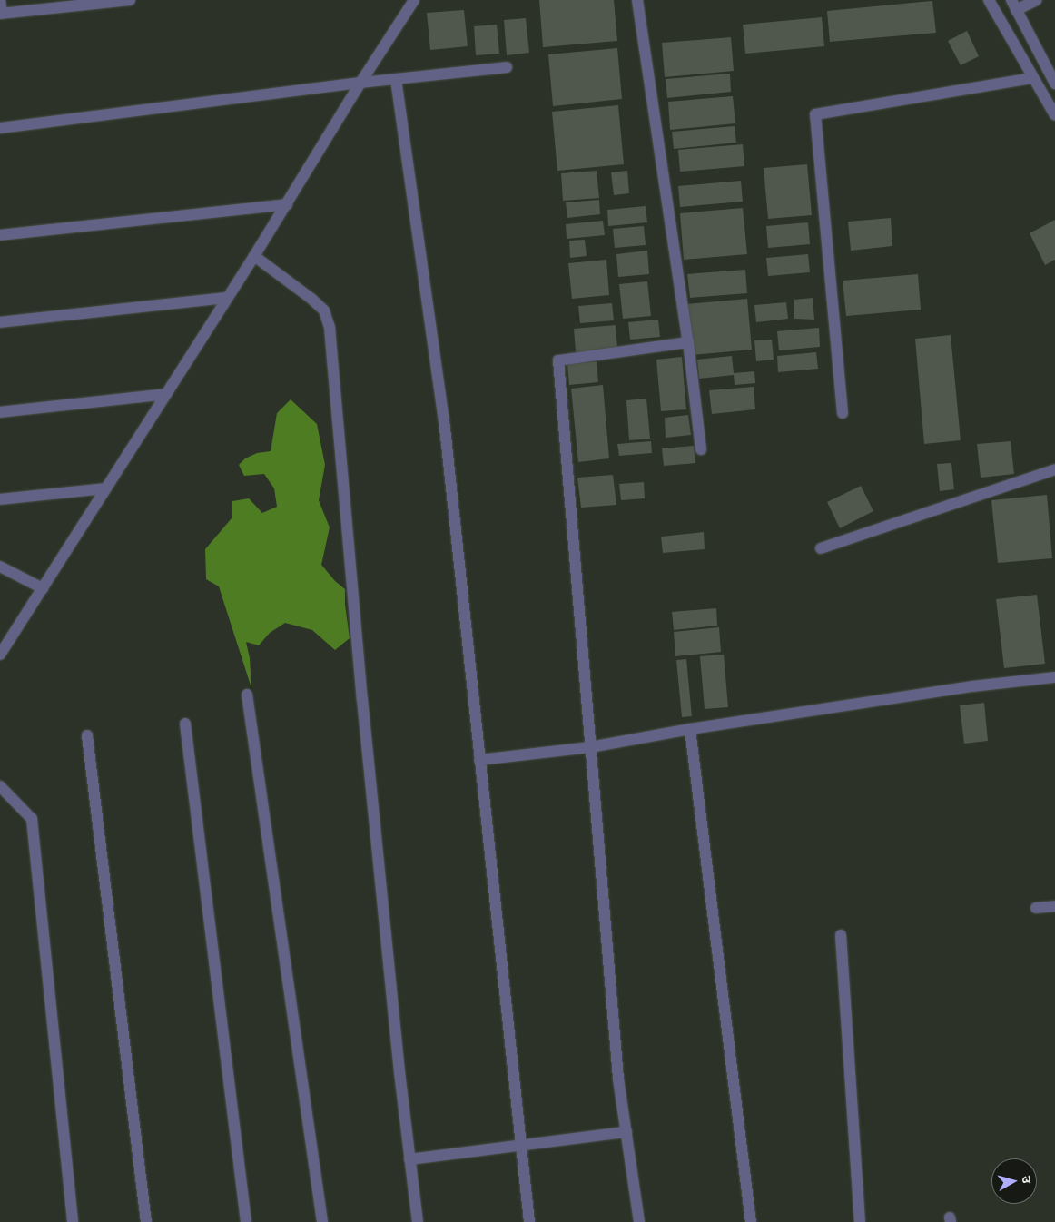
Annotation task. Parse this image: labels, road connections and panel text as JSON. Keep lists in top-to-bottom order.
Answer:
{
  "north": "right"
}
